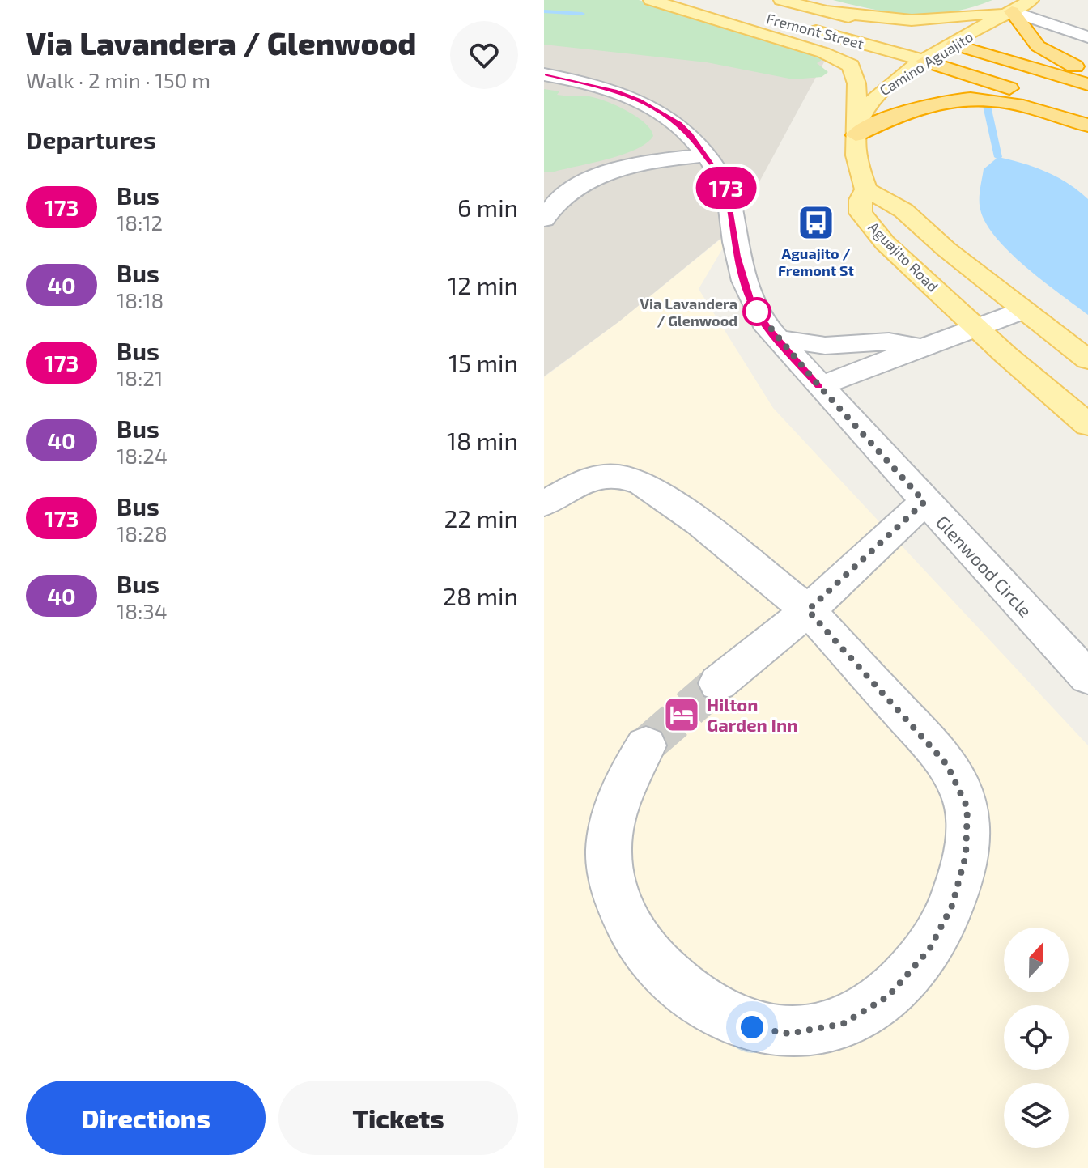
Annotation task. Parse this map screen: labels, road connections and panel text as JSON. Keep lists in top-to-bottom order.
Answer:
{
  "streets": {
    "main road": ["Fremont Street", "Camino Aguajito", "Aguajito Road"],
    "street": ["Glenwood Circle"]
  },
  "crossings": [
    ["Fremont Street", "Camino Aguajito"],
    ["Camino Aguajito", "Aguajito Road"]
  ],
  "places": {
    "bus stop": ["Aguajito / Fremont St"],
    "other": ["Via Lavandera / Glenwood"],
    "hotel": ["Hilton Garden Inn"]
  },
  "lines": ["bus line 173"],
  "north": "top",
  "page": {
    "heading": [
      ["Via Lavandera / Glenwood", "Walk · 2 min · 150 m"],
      "Departures"
    ],
    "on_map": "173",
    "list": [
      {
        "mark": "173",
        "name": "Bus",
        "note": "18:12",
        "value": "6 min"
      },
      {
        "mark": "40",
        "name": "Bus",
        "note": "18:18",
        "value": "12 min"
      },
      {
        "mark": "173",
        "name": "Bus",
        "note": "18:21",
        "value": "15 min"
      },
      {
        "mark": "40",
        "name": "Bus",
        "note": "18:24",
        "value": "18 min"
      },
      {
        "mark": "173",
        "name": "Bus",
        "note": "18:28",
        "value": "22 min"
      },
      {
        "mark": "40",
        "name": "Bus",
        "note": "18:34",
        "value": "28 min"
      }
    ],
    "buttons": ["Directions", "Tickets"]
  }
}
